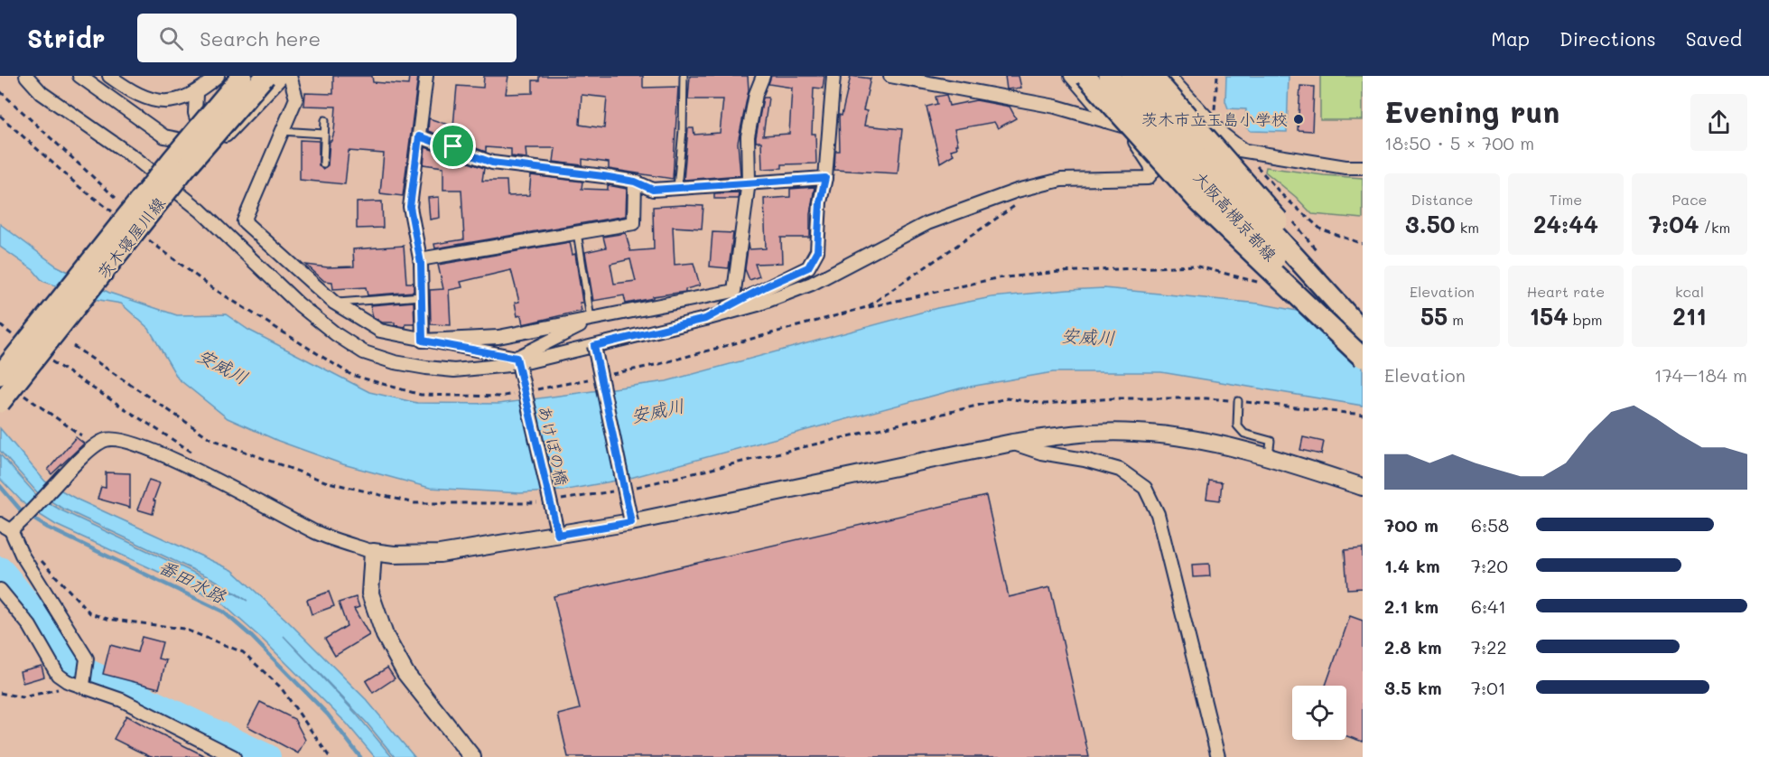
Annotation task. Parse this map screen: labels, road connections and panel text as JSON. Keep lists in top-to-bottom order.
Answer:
{
  "streets": {
    "main road": ["大阪高槻京都線", "茨木寝屋川線"],
    "street": ["あけぼの橋"]
  },
  "water": ["安威川", "番田水路"],
  "places": ["茨木市立玉島小学校"],
  "page": {
    "header": "Stridr",
    "search": "Search here",
    "nav": ["Map", "Directions", "Saved"],
    "heading": ["Evening run", "18:50 · 5 × 700 m"],
    "stats": [
      ["Distance", "3.50 km"],
      ["Time", "24:44"],
      ["Pace", "7:04 /km"],
      ["Elevation", "55 m"],
      ["Heart rate", "154 bpm"],
      ["kcal", "211"]
    ],
    "chart": ["Elevation", "174–184 m"],
    "list": [
      {
        "name": "700 m",
        "note": "6:58"
      },
      {
        "name": "1.4 km",
        "note": "7:20"
      },
      {
        "name": "2.1 km",
        "note": "6:41"
      },
      {
        "name": "2.8 km",
        "note": "7:22"
      },
      {
        "name": "3.5 km",
        "note": "7:01"
      }
    ]
  }
}
